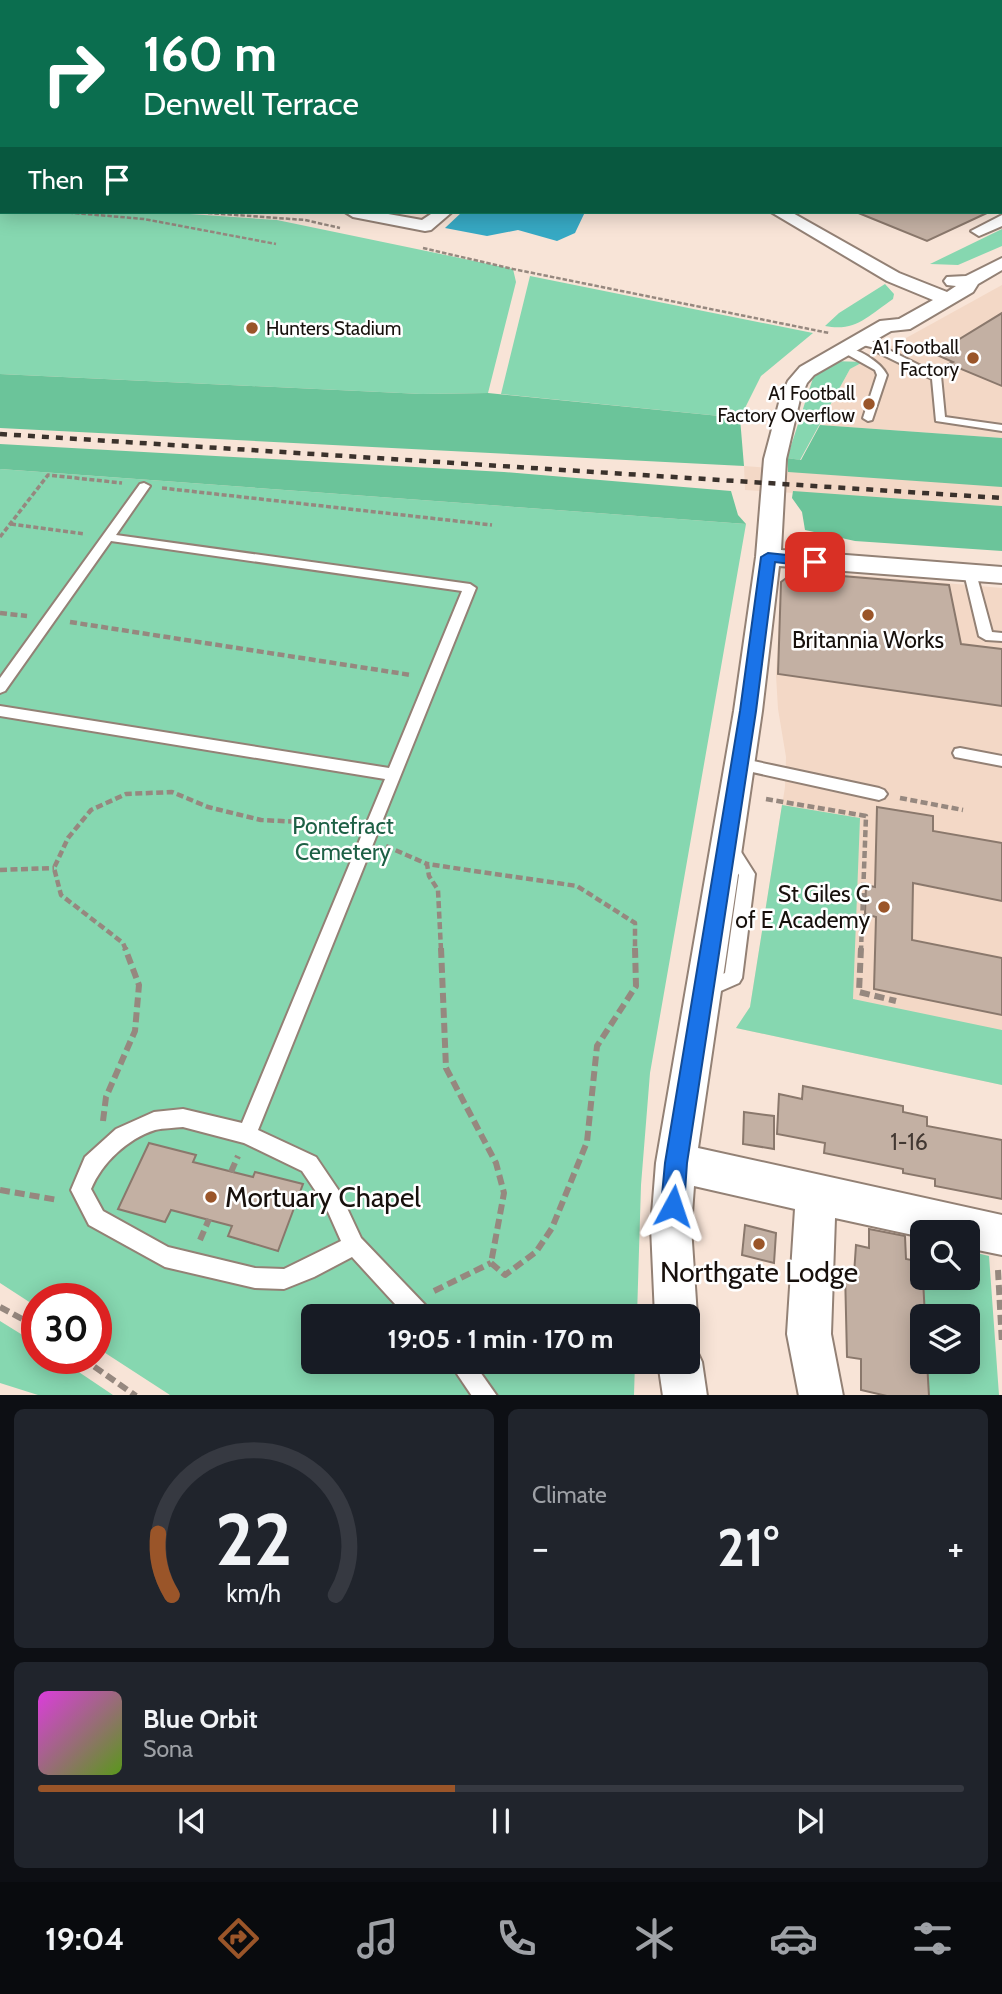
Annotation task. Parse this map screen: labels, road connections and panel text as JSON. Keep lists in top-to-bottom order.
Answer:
{
  "parks": ["Pontefract Cemetery"],
  "places": [
    "Hunters Stadium",
    "A1 Football Factory",
    "A1 Football Factory Overflow",
    "Britannia Works",
    "St Giles C of E Academy",
    "Mortuary Chapel",
    "Northgate Lodge"
  ],
  "house_numbers": ["1-16"],
  "page": {
    "turn": ["160 m", "Denwell Terrace"],
    "then": "Then",
    "limit": "30",
    "trip": "19:05 · 1 min · 170 m",
    "tile": "Climate",
    "heat": ["−", "21°", "+"],
    "song": ["Blue Orbit", "Sona"],
    "tabs": "19:04",
    "gauge": ["22", "km/h"]
  }
}
